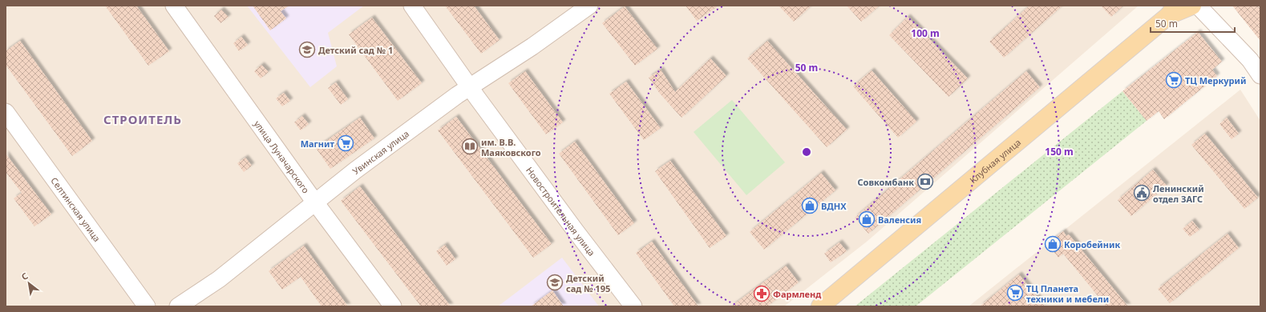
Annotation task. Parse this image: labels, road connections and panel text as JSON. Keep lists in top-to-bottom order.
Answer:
{
  "streets": {
    "main road": ["Клубная улица"],
    "street": [
      "Увинская улица",
      "улица Луначарского",
      "Селтинская улица",
      "Новостроительная улица"
    ]
  },
  "crossings": [
    ["Увинская улица", "улица Луначарского"],
    ["Увинская улица", "Новостроительная улица"]
  ],
  "districts": ["СТРОИТЕЛЬ"],
  "places": {
    "school or university": ["Детский сад № 1", "Детский сад № 195"],
    "supermarket": ["ТЦ Меркурий", "Магнит", "ТЦ Планета техники и мебели"],
    "library": ["им. В.В. Маяковского"],
    "bank": ["Совкомбанк"],
    "public building": ["Ленинский отдел ЗАГС"],
    "shop": ["ВДНХ", "Валенсия", "Коробейник"],
    "pharmacy": ["Фармленд"]
  },
  "scale_bar": "50 m",
  "north": "top left",
  "rings": ["100 m", "50 m", "150 m"]
}
